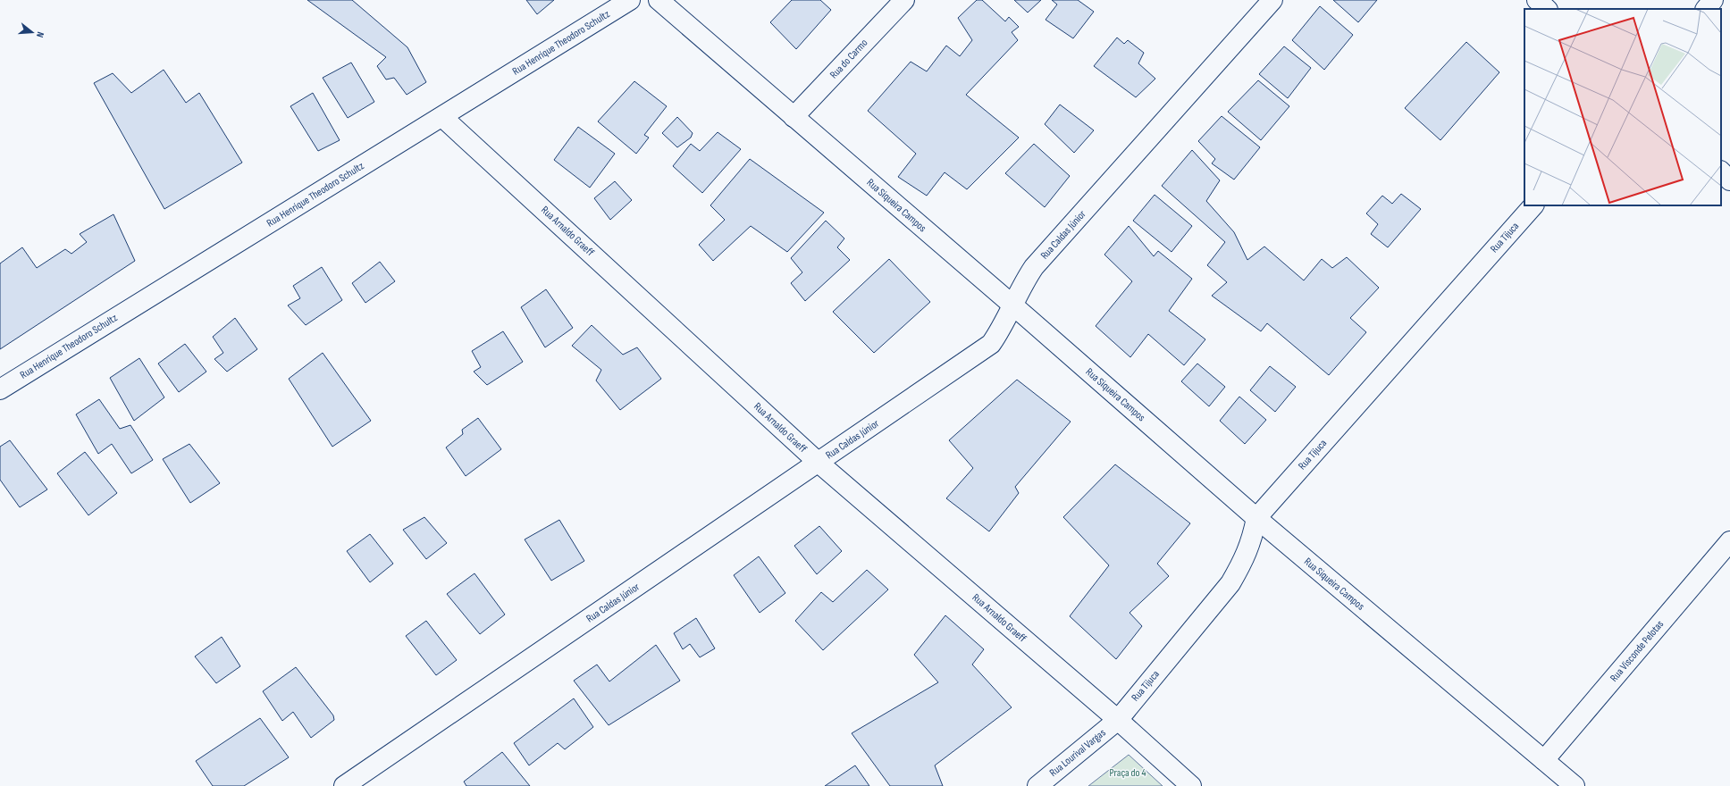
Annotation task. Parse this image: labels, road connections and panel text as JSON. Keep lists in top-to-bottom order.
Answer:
{
  "streets": {
    "street": [
      "Rua Henrique Theodoro Schultz",
      "Rua do Carmo",
      "Rua Siqueira Campos",
      "Rua Arnaldo Graeff",
      "Rua Caldas Júnior",
      "Rua Tijuca",
      "Rua Visconde Pelotas",
      "Rua Lourival Vargas"
    ]
  },
  "crossings": [
    ["Rua Henrique Theodoro Schultz", "Rua Arnaldo Graeff"],
    ["Rua do Carmo", "Rua Siqueira Campos"],
    ["Rua Siqueira Campos", "Rua Caldas Júnior"],
    ["Rua Siqueira Campos", "Rua Tijuca"],
    ["Rua Siqueira Campos", "Rua Visconde Pelotas"],
    ["Rua Arnaldo Graeff", "Rua Caldas Júnior"],
    ["Rua Arnaldo Graeff", "Rua Tijuca"],
    ["Rua Arnaldo Graeff", "Rua Lourival Vargas"],
    ["Rua Tijuca", "Rua Lourival Vargas"]
  ],
  "parks": ["Praça do 4"],
  "north": "right"
}
